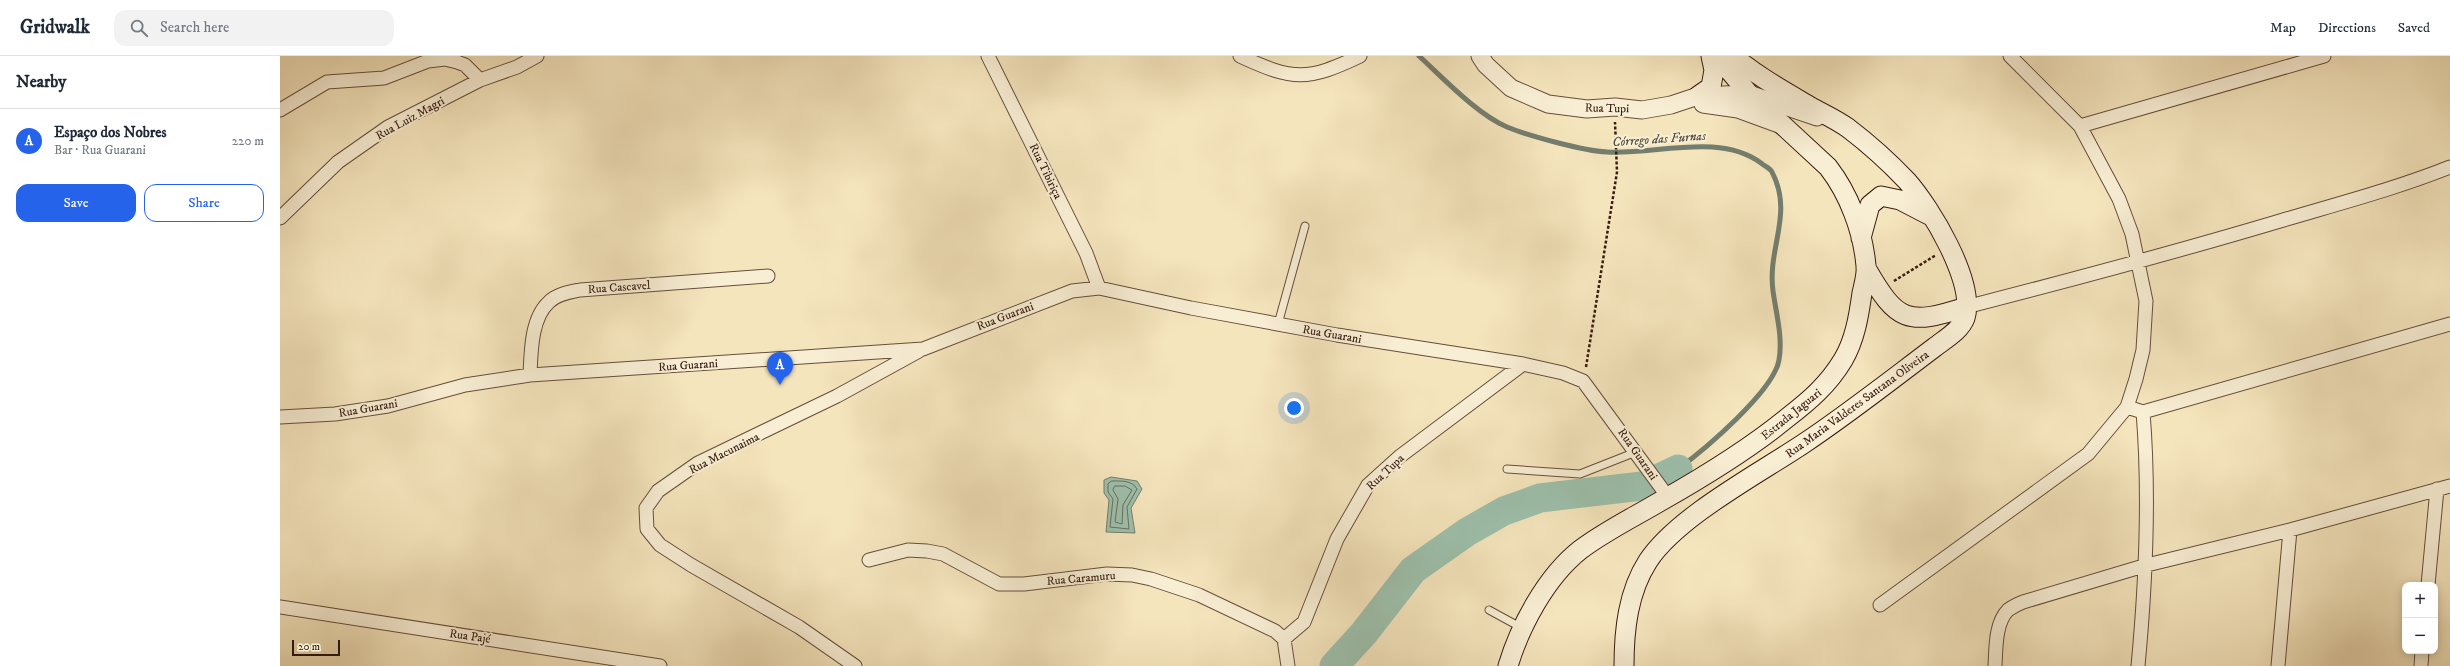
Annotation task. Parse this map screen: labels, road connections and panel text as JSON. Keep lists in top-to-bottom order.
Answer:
{
  "streets": {
    "main road": ["Rua Maria Valderes Santana Oliveira", "Estrada Jaguari"],
    "street": [
      "Rua Tupi",
      "Rua Luiz Magri",
      "Rua Tibiriça",
      "Rua Cascavel",
      "Rua Guarani",
      "Rua Macunaima",
      "Rua Tupa",
      "Rua Caramuru",
      "Rua Pajé"
    ]
  },
  "crossings": [
    ["Rua Tupi", "Rua Maria Valderes Santana Oliveira"],
    ["Rua Tupi", "Estrada Jaguari"],
    ["Rua Tibiriça", "Rua Guarani"],
    ["Rua Cascavel", "Rua Guarani"],
    ["Rua Guarani", "Estrada Jaguari"],
    ["Rua Guarani", "Rua Macunaima"],
    ["Rua Guarani", "Rua Tupa"],
    ["Rua Maria Valderes Santana Oliveira", "Estrada Jaguari"],
    ["Rua Tupa", "Rua Caramuru"]
  ],
  "water": ["Córrego das Furnas"],
  "scale_bar": "20 m",
  "page": {
    "header": "Gridwalk",
    "search": "Search here",
    "nav": ["Map", "Directions", "Saved"],
    "heading": "Nearby",
    "list": [
      {
        "mark": "A",
        "name": "Espaço dos Nobres",
        "note": "Bar · Rua Guarani",
        "value": "220 m"
      }
    ],
    "buttons": ["Save", "Share"],
    "pins": "A",
    "map_buttons": ["+", "−"],
    "scale": "20 m"
  }
}
